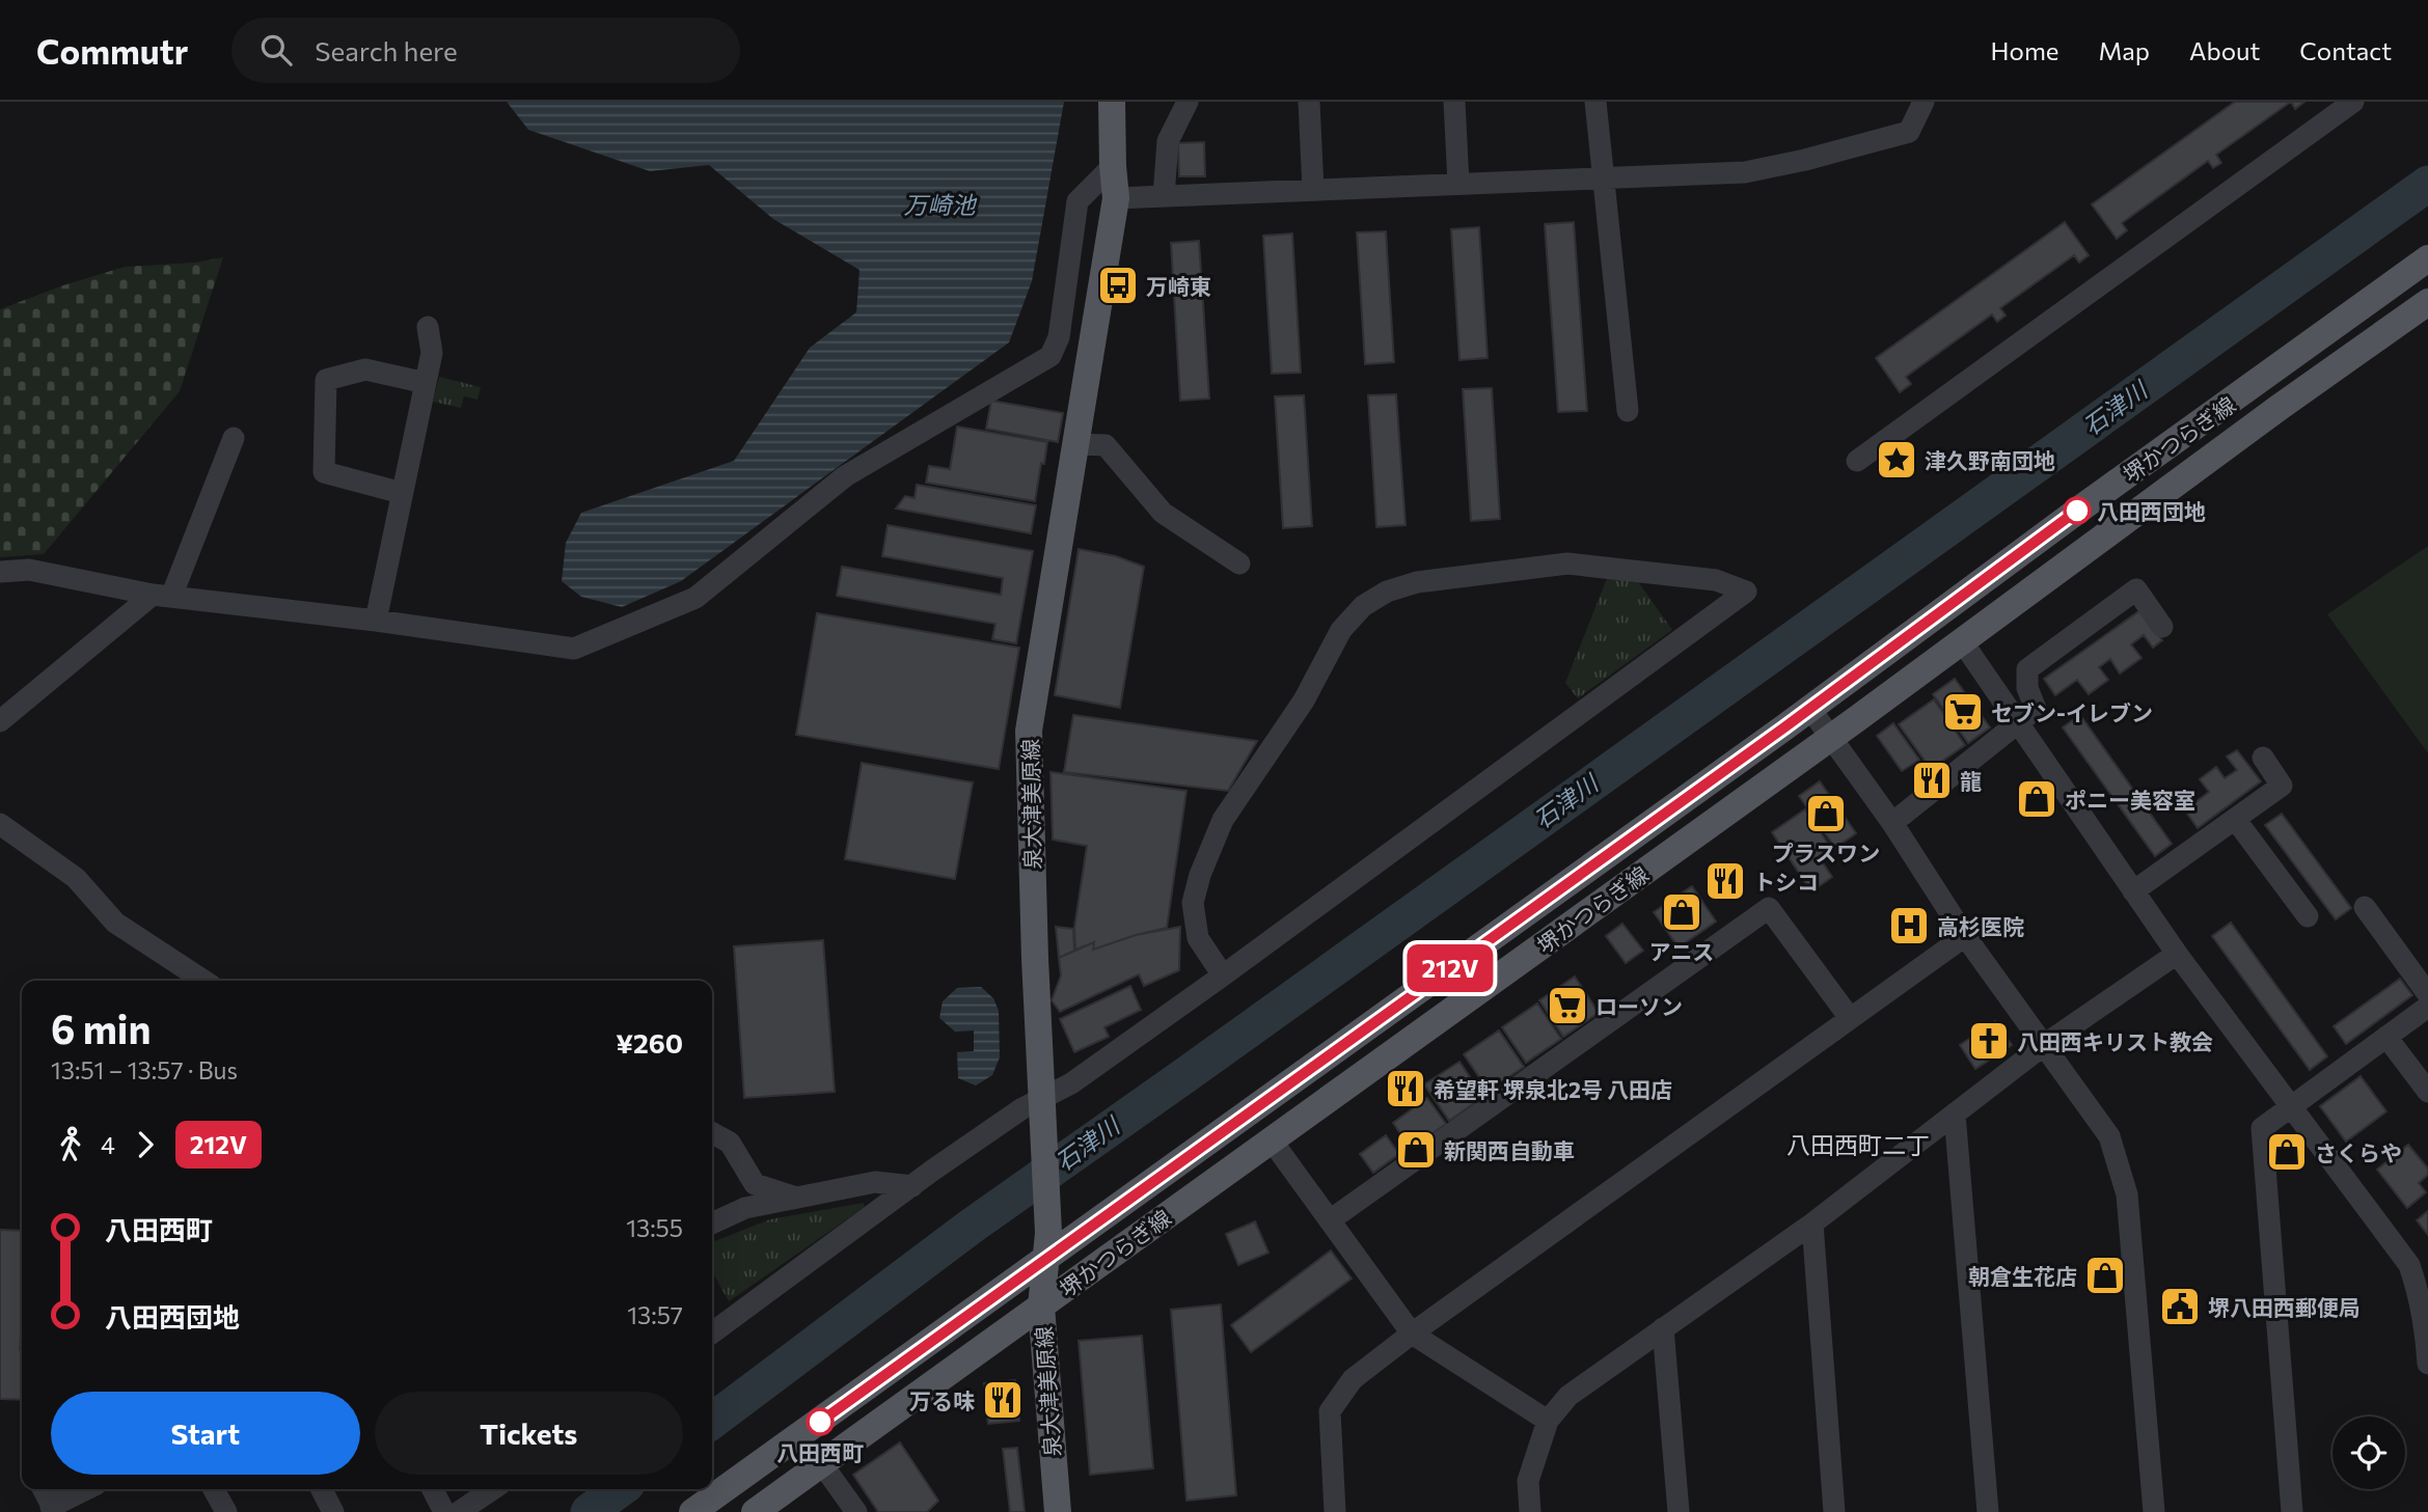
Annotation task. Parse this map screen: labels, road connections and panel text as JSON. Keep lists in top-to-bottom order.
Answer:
{
  "streets": {
    "main road": ["堺かつらぎ線", "泉大津美原線"]
  },
  "crossings": [
    ["堺かつらぎ線", "泉大津美原線"]
  ],
  "districts": ["八田西町二丁"],
  "water": ["万崎池", "石津川"],
  "places": {
    "bus stop": ["万崎東"],
    "place": ["津久野南団地"],
    "other": ["八田西団地", "八田西町"],
    "supermarket": ["セブン-イレブン", "ローソン"],
    "restaurant": [
      "龍",
      "トシコ",
      "希望軒 堺泉北2号 八田店",
      "万る味"
    ],
    "shop": [
      "ポニー美容室",
      "プラスワン",
      "アニス",
      "新関西自動車",
      "さくらや",
      "朝倉生花店"
    ],
    "hospital": ["高杉医院"],
    "church": ["八田西キリスト教会"],
    "public building": ["堺八田西郵便局"]
  },
  "lines": ["bus line 212V"],
  "page": {
    "header": "Commutr",
    "search": "Search here",
    "nav": [
      "Home",
      "Map",
      "About",
      "Contact"
    ],
    "on_map": "212V",
    "heading": ["6 min", "13:51 – 13:57 · Bus", "¥260"],
    "legs": ["4", "212V"],
    "list": [
      {
        "name": "八田西町",
        "value": "13:55"
      },
      {
        "name": "八田西団地",
        "value": "13:57"
      }
    ],
    "buttons": ["Start", "Tickets"]
  }
}
